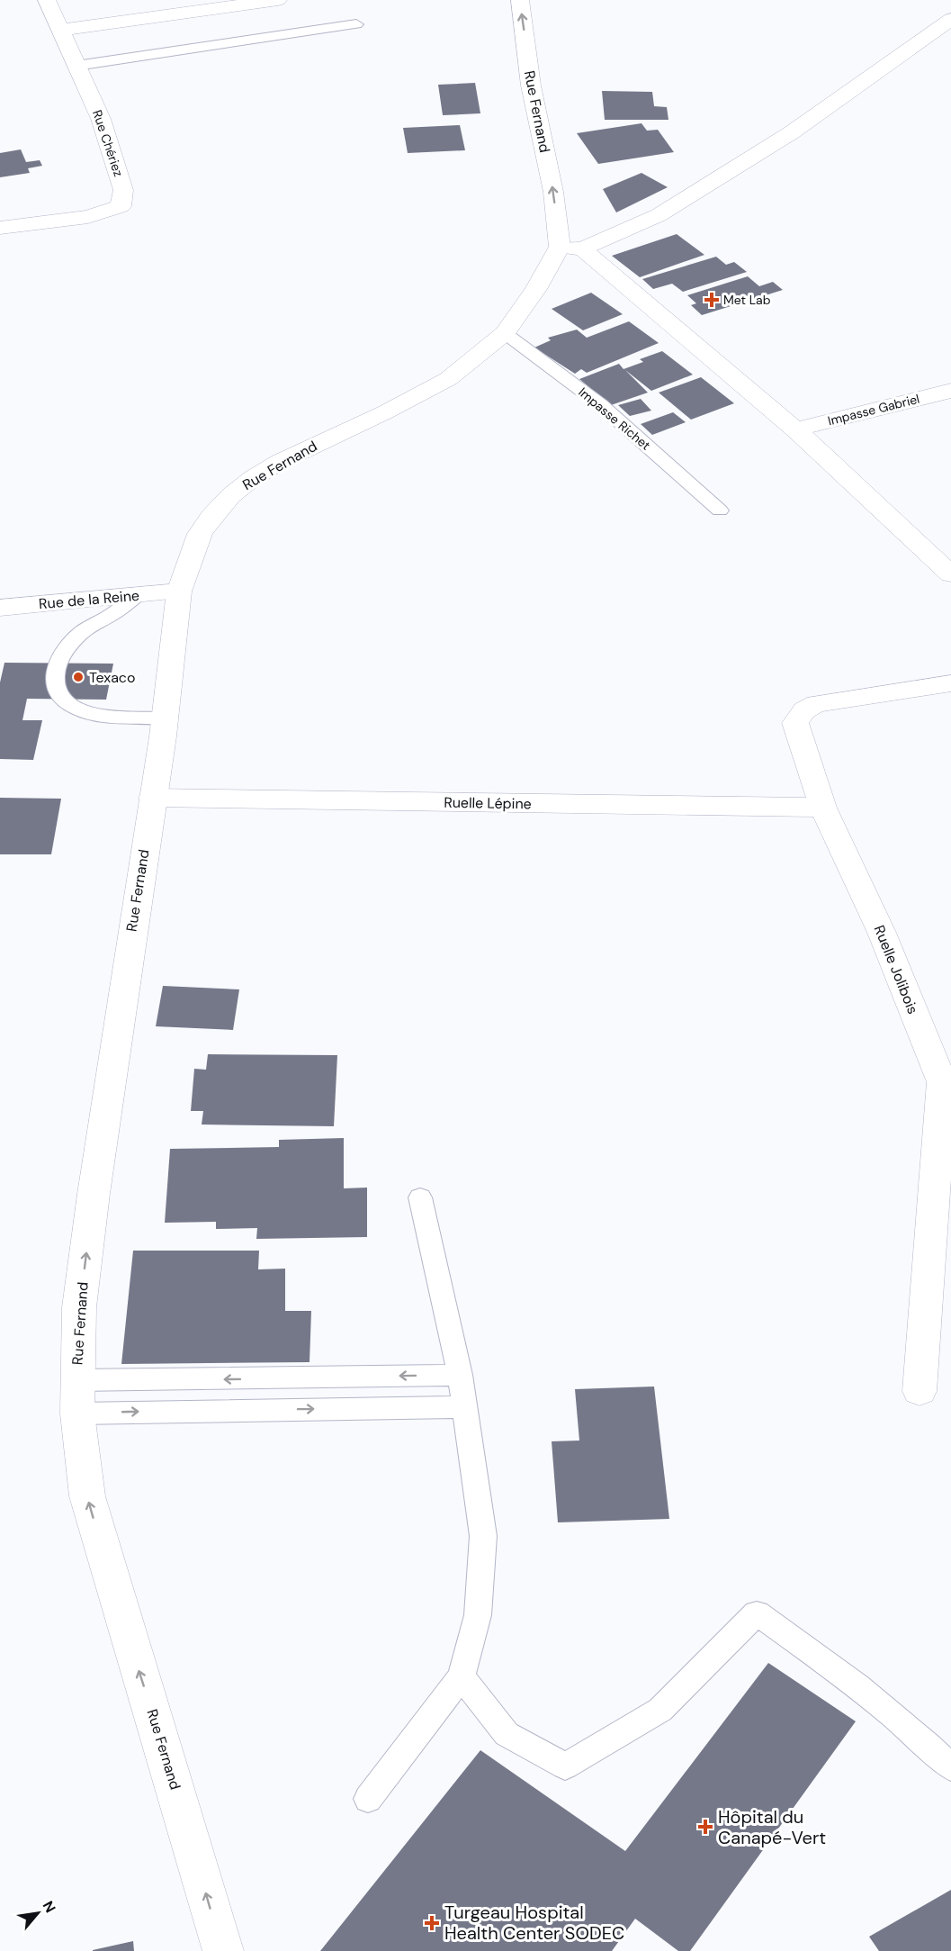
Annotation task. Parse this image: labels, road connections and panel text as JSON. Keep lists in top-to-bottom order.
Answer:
{
  "streets": {
    "street": [
      "Rue Fernand",
      "Rue Chériez",
      "Impasse Gabriel",
      "Rue de la Reine",
      "Ruelle Lépine",
      "Ruelle Jolibois"
    ],
    "lane": ["Impasse Richet"]
  },
  "crossings": [
    ["Rue Fernand", "Impasse Richet"],
    ["Rue Fernand", "Rue de la Reine"],
    ["Rue Fernand", "Ruelle Lépine"],
    ["Ruelle Lépine", "Ruelle Jolibois"]
  ],
  "one_way": ["Rue Fernand"],
  "places": {
    "health": ["Met Lab", "Hôpital du Canapé-Vert", "Turgeau Hospital Health Center SODEC"],
    "other": ["Texaco"]
  },
  "north": "top right"
}
